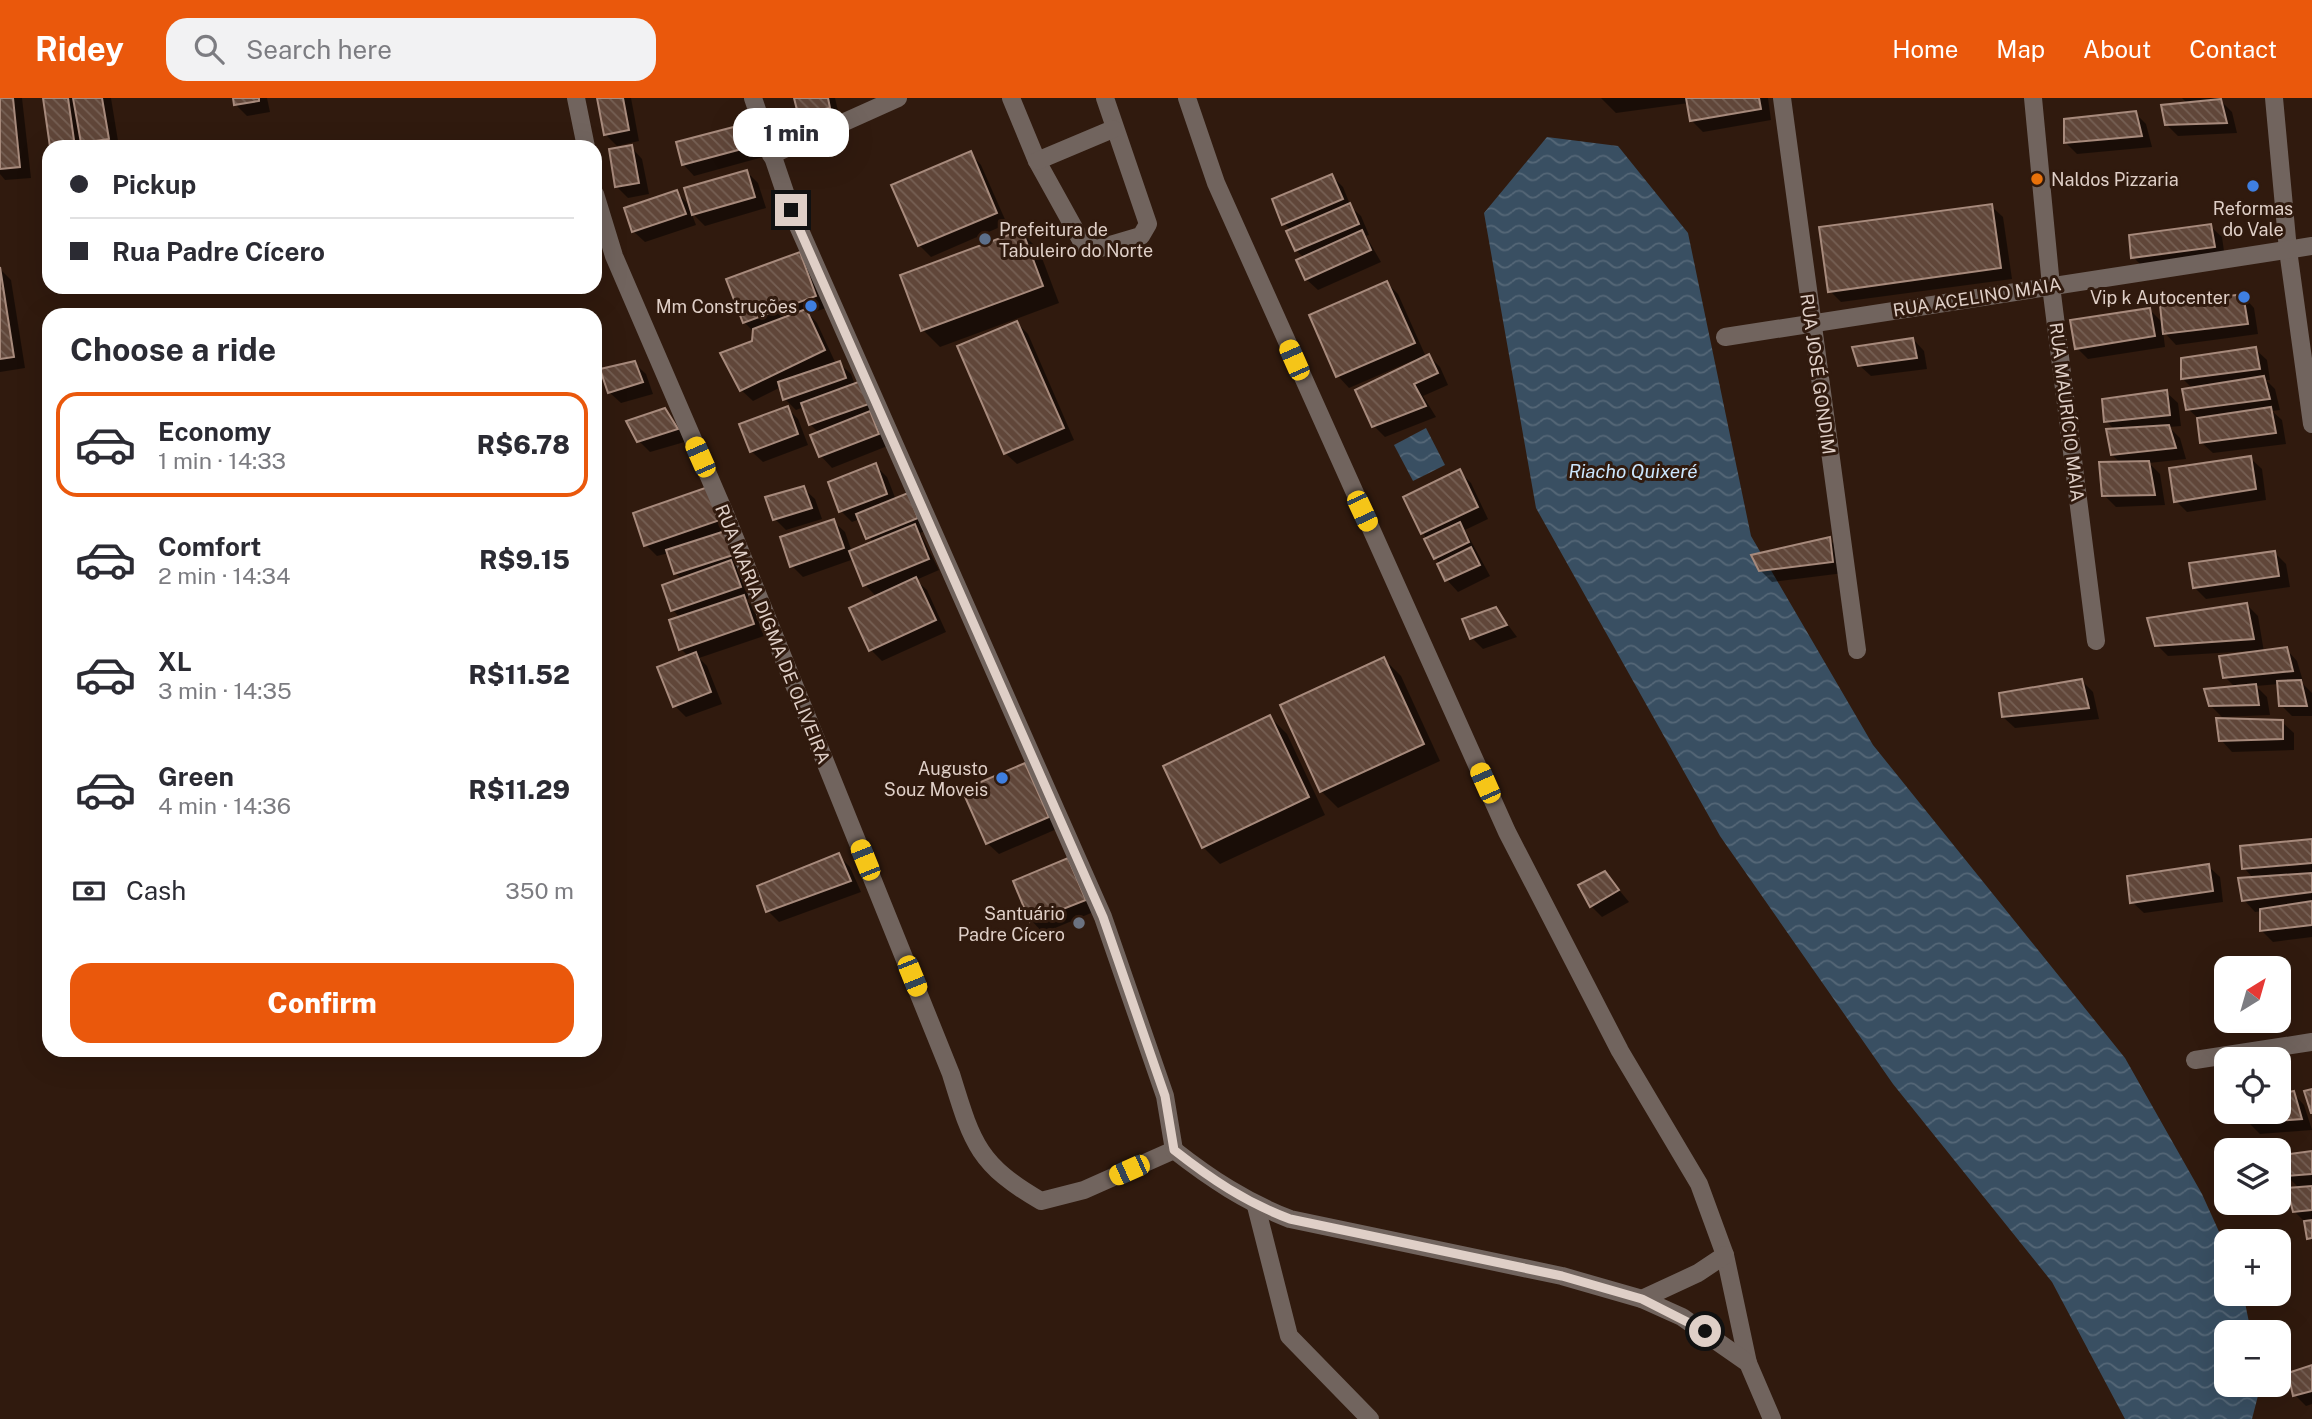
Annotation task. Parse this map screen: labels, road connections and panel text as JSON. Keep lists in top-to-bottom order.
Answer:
{
  "streets": {
    "street": [
      "RUA ACELINO MAIA",
      "RUA JOSÉ GONDIM",
      "RUA MAURÍCIO MAIA",
      "RUA MARIA DIGMA DE OLIVEIRA"
    ]
  },
  "crossings": [
    ["RUA ACELINO MAIA", "RUA JOSÉ GONDIM"],
    ["RUA ACELINO MAIA", "RUA MAURÍCIO MAIA"]
  ],
  "water": ["Riacho Quixeré"],
  "places": [
    "Naldos Pizzaria",
    "Reformas do Vale",
    "Prefeitura de Tabuleiro do Norte",
    "Vip k Autocenter",
    "Mm Construções",
    "Augusto Souz Moveis",
    "Santuário Padre Cícero"
  ],
  "north": "top right",
  "page": {
    "header": "Ridey",
    "search": "Search here",
    "nav": [
      "Home",
      "Map",
      "About",
      "Contact"
    ],
    "bubble": "1 min",
    "banner": ["Pickup", "Rua Padre Cícero"],
    "heading": "Choose a ride",
    "list": [
      {
        "name": "Economy",
        "note": "1 min · 14:33",
        "value": "R$6.78"
      },
      {
        "name": "Comfort",
        "note": "2 min · 14:34",
        "value": "R$9.15"
      },
      {
        "name": "XL",
        "note": "3 min · 14:35",
        "value": "R$11.52"
      },
      {
        "name": "Green",
        "note": "4 min · 14:36",
        "value": "R$11.29"
      }
    ],
    "pay": ["Cash", "350 m"],
    "buttons": "Confirm",
    "map_buttons": ["+", "−"]
  }
}
